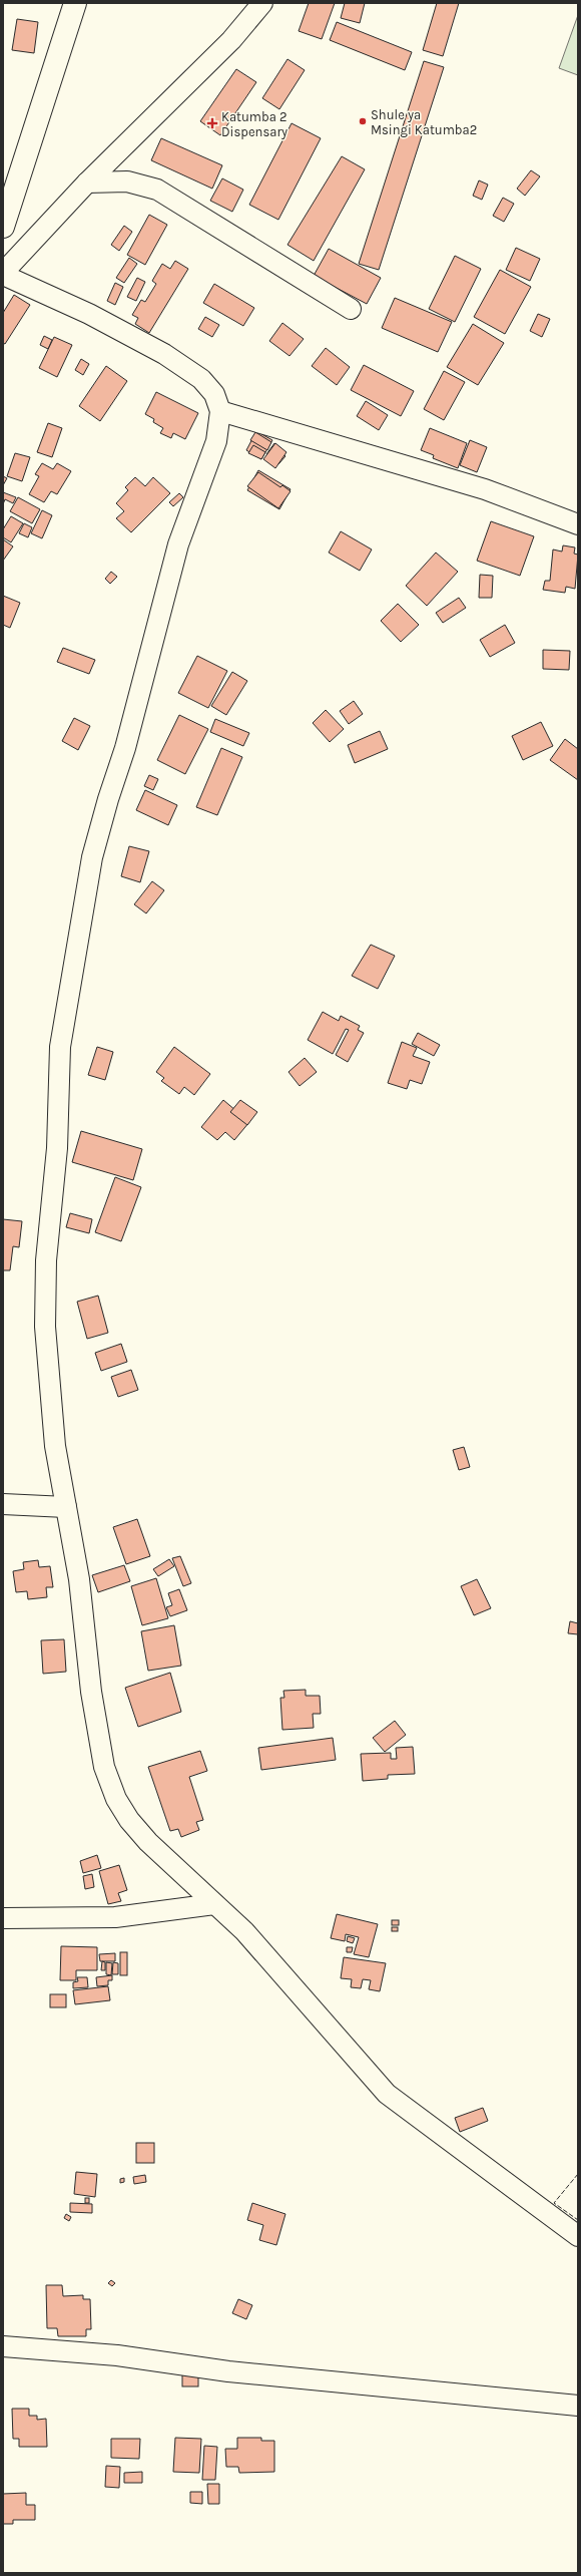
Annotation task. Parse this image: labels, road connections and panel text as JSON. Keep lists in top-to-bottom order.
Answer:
{
  "places": {
    "other": ["Shule ya Msingi Katumba2"],
    "health": ["Katumba 2 Dispensary"]
  }
}
